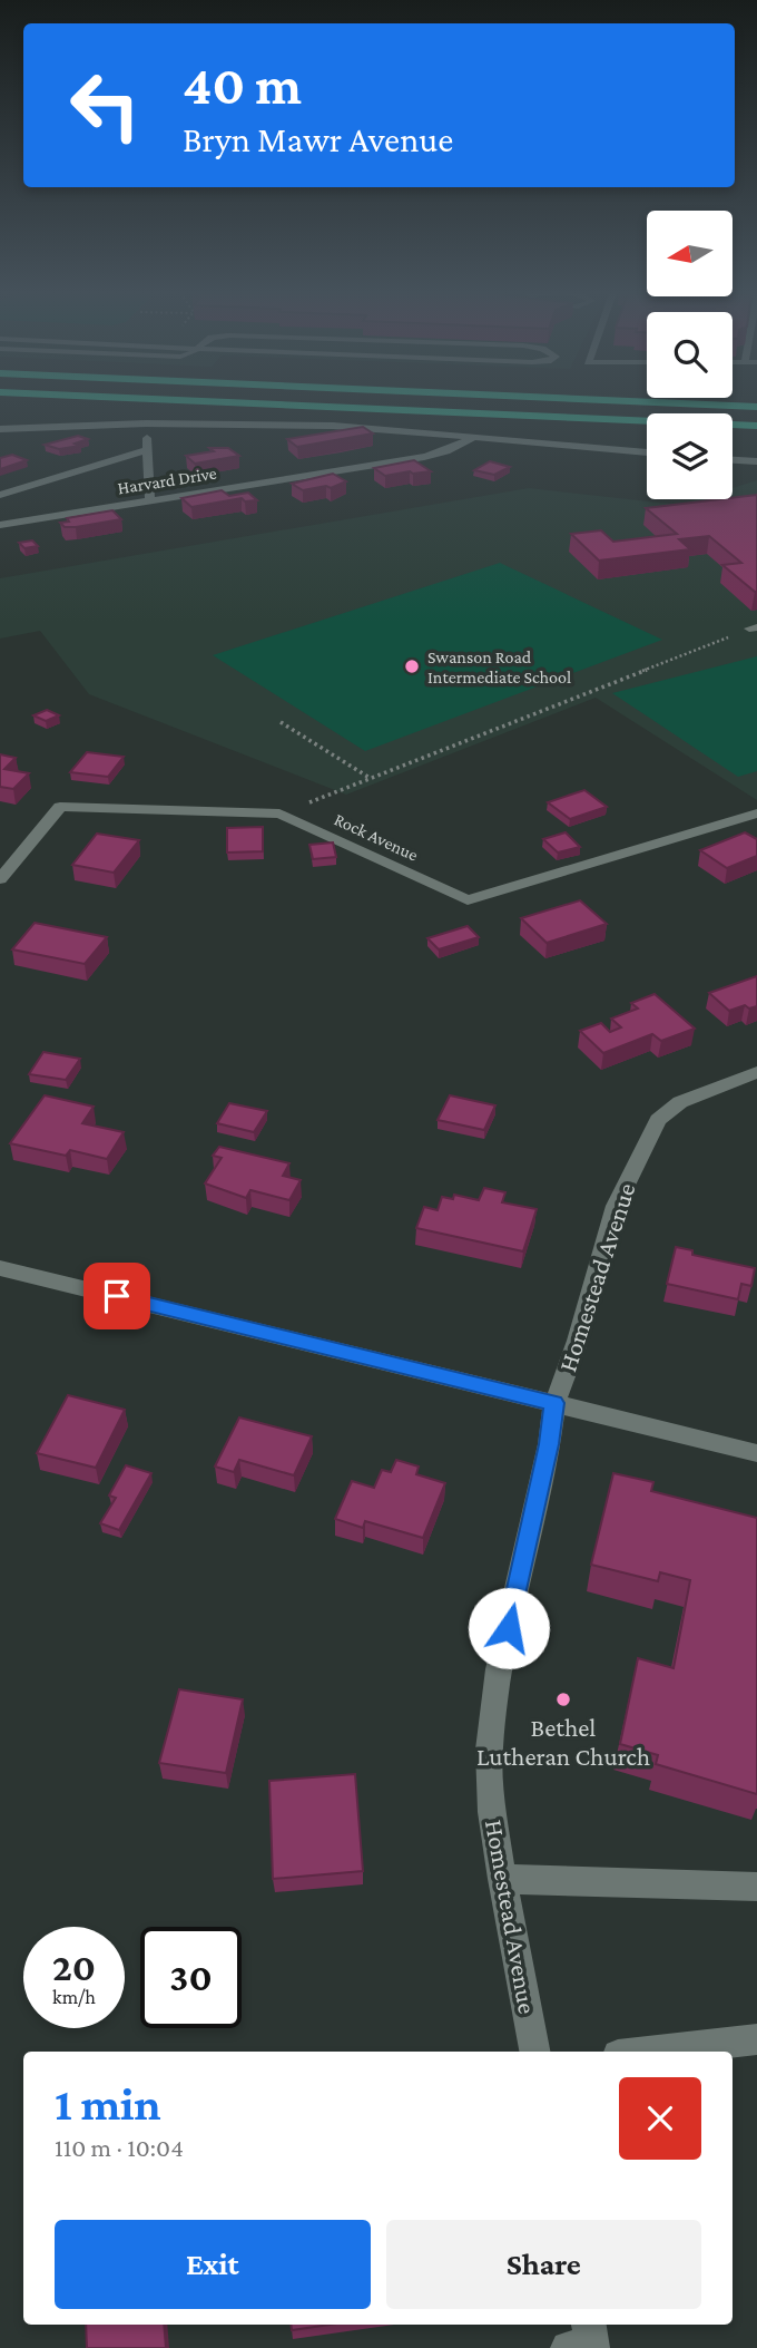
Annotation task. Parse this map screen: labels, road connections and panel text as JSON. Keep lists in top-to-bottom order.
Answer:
{
  "streets": {
    "street": ["Harvard Drive", "Rock Avenue", "Homestead Avenue"]
  },
  "places": ["Swanson Road Intermediate School", "Bethel Lutheran Church"],
  "north": "left",
  "page": {
    "turn": ["40 m", "Bryn Mawr Avenue"],
    "speed": "20 km/h",
    "limit": "30",
    "heading": ["1 min", "110 m · 10:04"],
    "buttons": ["Exit", "Share"]
  }
}
